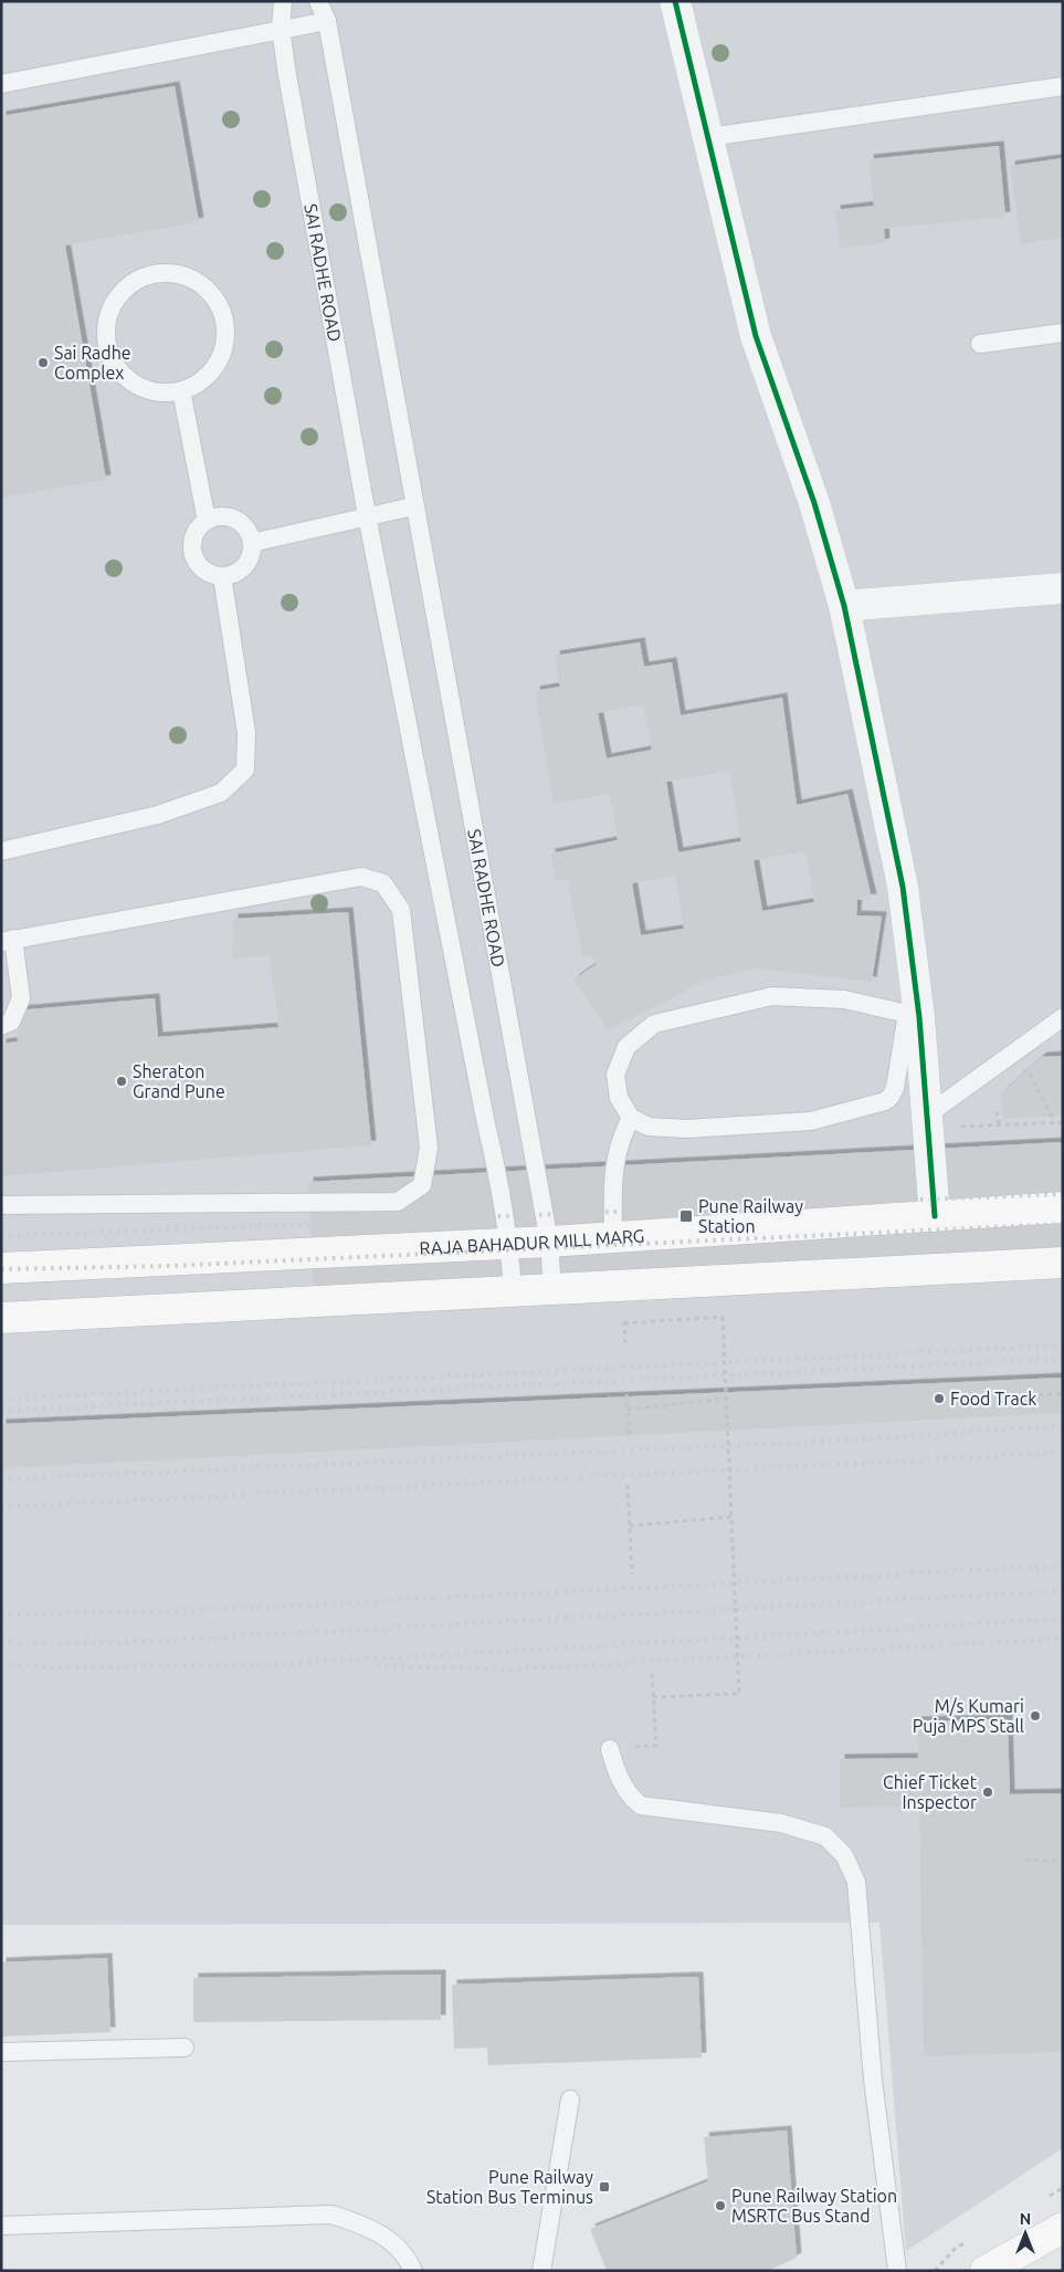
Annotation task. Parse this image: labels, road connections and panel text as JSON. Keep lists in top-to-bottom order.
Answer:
{
  "streets": {
    "main road": ["RAJA BAHADUR MILL MARG"],
    "lane": ["SAI RADHE ROAD"]
  },
  "crossings": [
    ["SAI RADHE ROAD", "RAJA BAHADUR MILL MARG"]
  ],
  "places": {
    "other": [
      "Sai Radhe Complex",
      "Sheraton Grand Pune",
      "Food Track",
      "M/s Kumari Puja MPS Stall",
      "Chief Ticket Inspector",
      "Pune Railway Station MSRTC Bus Stand"
    ],
    "transit": ["Pune Railway Station", "Pune Railway Station Bus Terminus"]
  },
  "north": "top"
}
